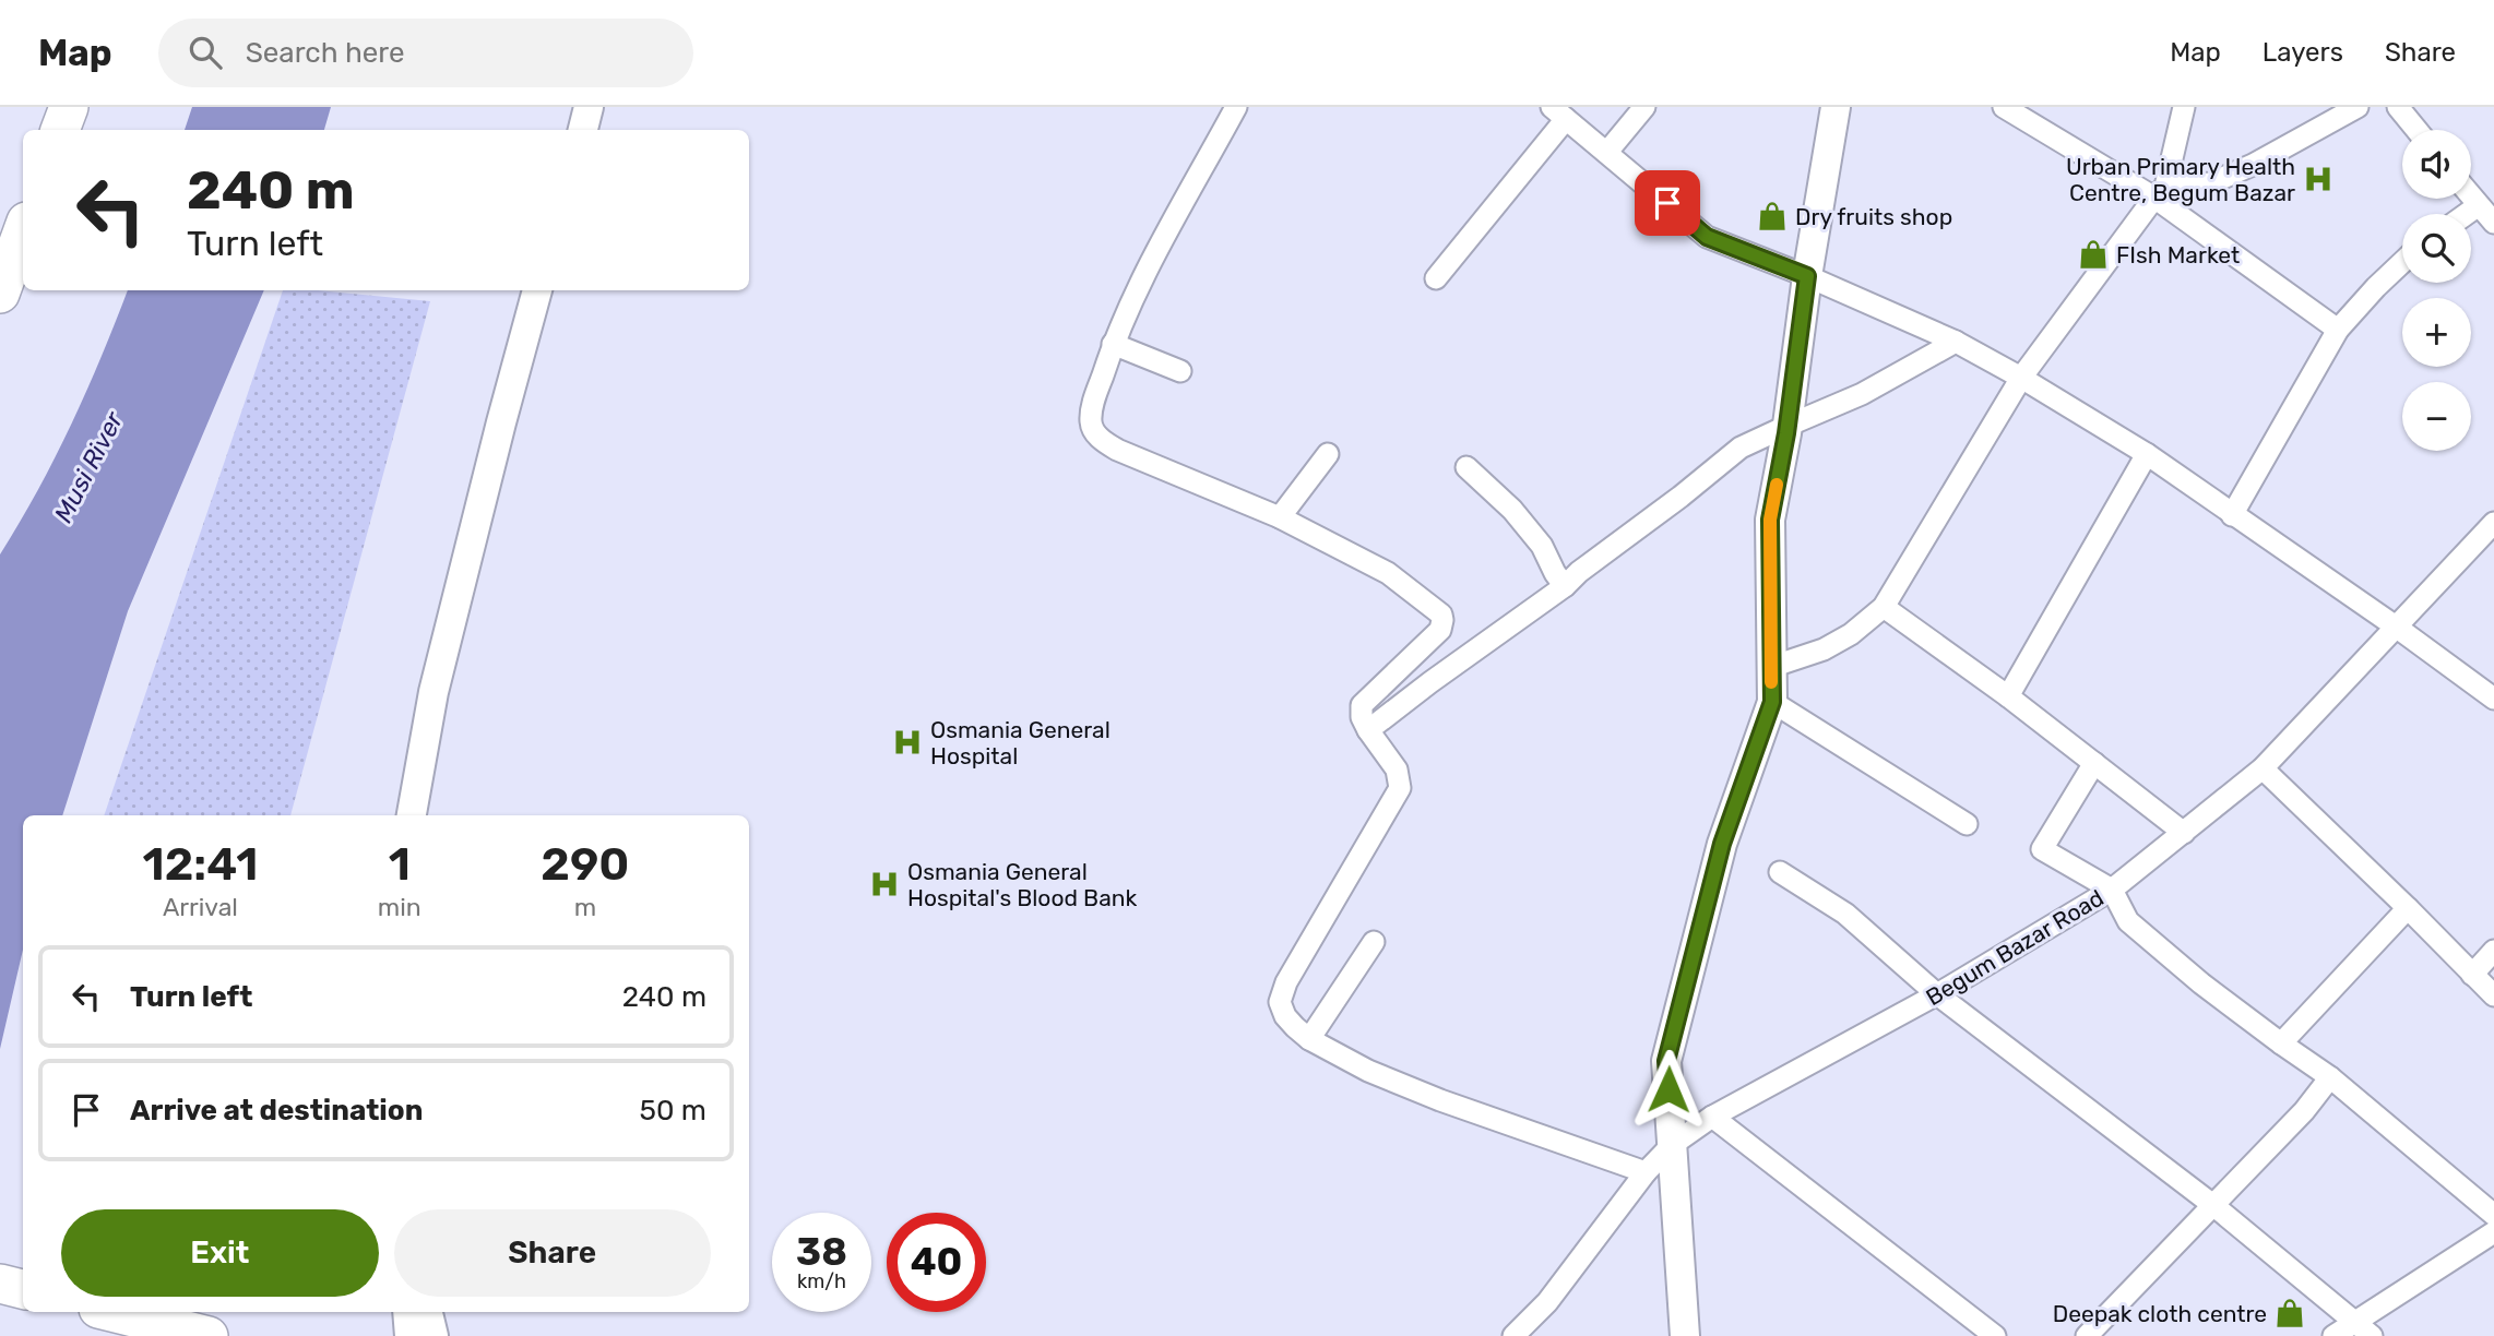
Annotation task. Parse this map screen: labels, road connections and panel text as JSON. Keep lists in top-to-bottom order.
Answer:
{
  "streets": {
    "street": ["Begum Bazar Road"]
  },
  "water": ["Musi River"],
  "places": {
    "hospital": ["Urban Primary Health Centre, Begum Bazar", "Osmania General Hospital", "Osmania General Hospital's Blood Bank"],
    "shop": ["Dry fruits shop", "FIsh Market", "Deepak cloth centre"]
  },
  "page": {
    "header": "Map",
    "search": "Search here",
    "nav": ["Map", "Layers", "Share"],
    "map_buttons": ["+", "−"],
    "turn": ["240 m", "Turn left"],
    "eta": [
      "12:41",
      "Arrival",
      "1",
      "min",
      "290",
      "m"
    ],
    "list": [
      {
        "name": "Turn left",
        "value": "240 m"
      },
      {
        "name": "Arrive at destination",
        "value": "50 m"
      }
    ],
    "buttons": ["Exit", "Share"],
    "speed": "38 km/h",
    "limit": "40"
  }
}
